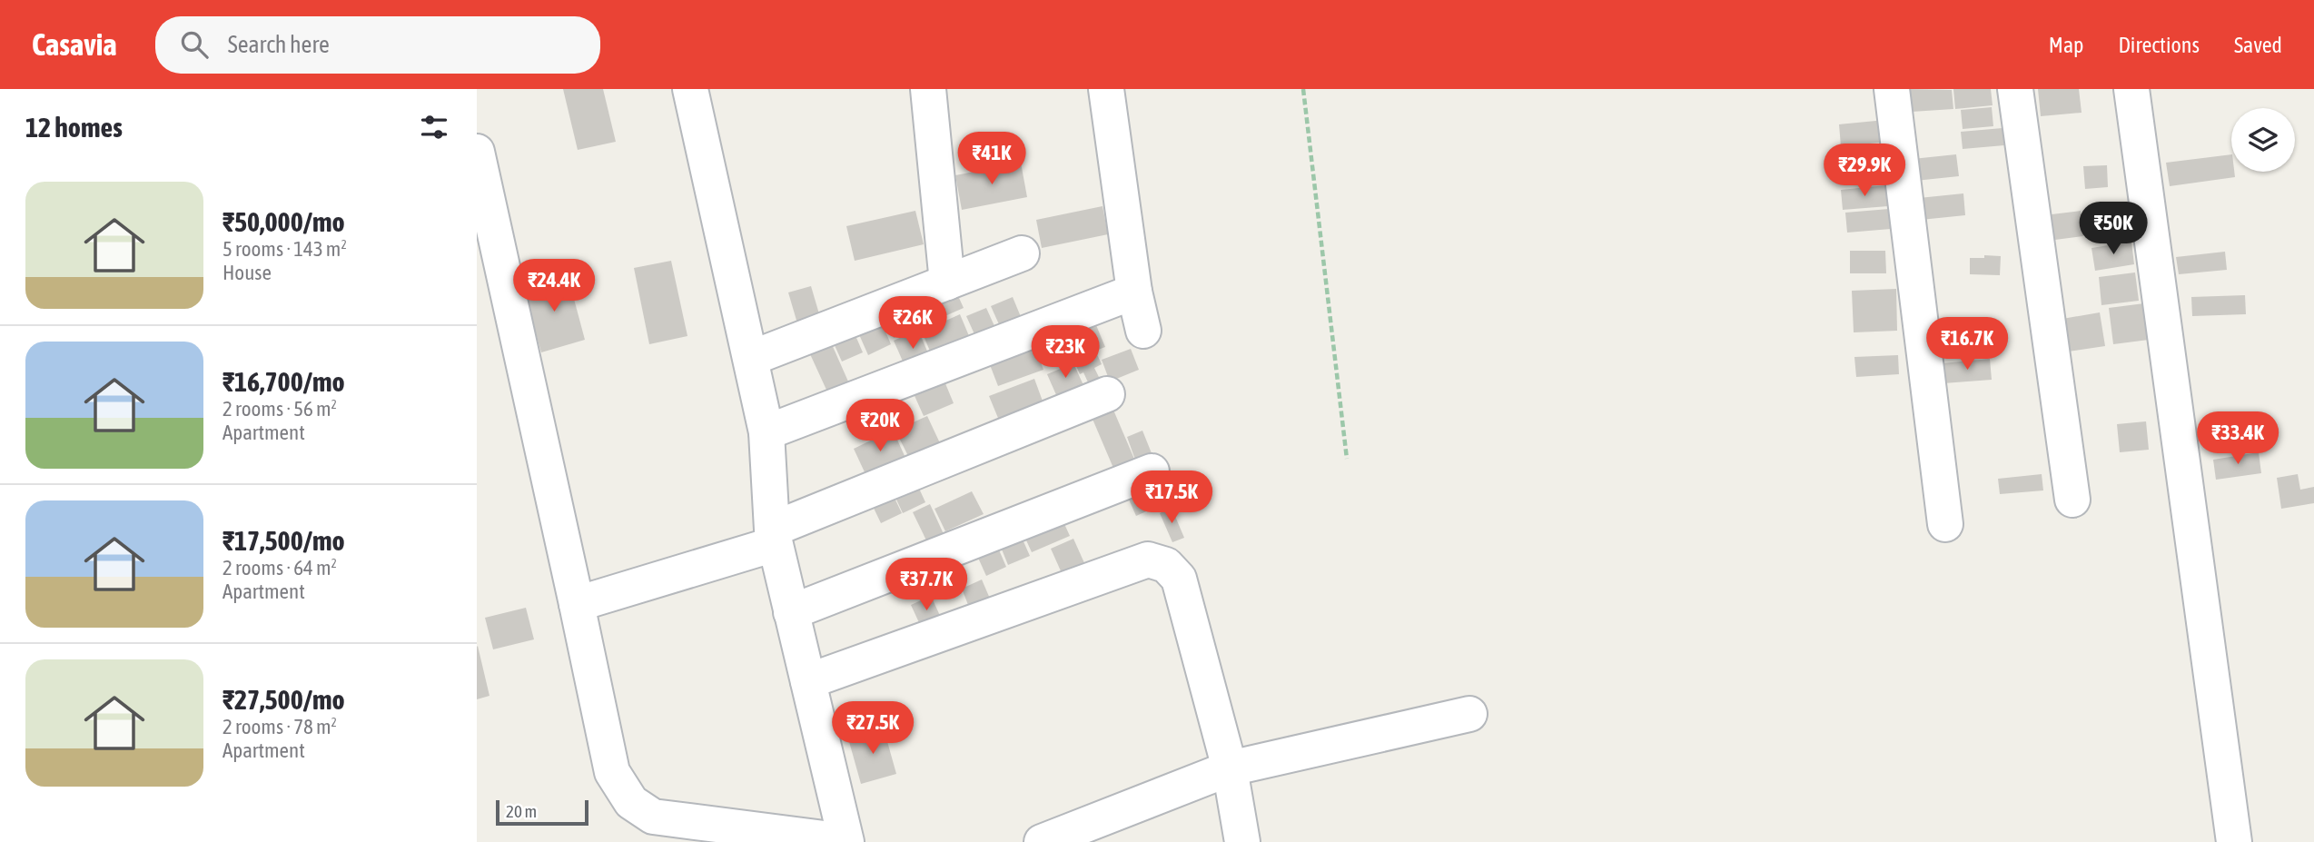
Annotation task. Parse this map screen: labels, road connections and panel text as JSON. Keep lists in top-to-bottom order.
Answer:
{
  "scale_bar": "20 m",
  "page": {
    "header": "Casavia",
    "search": "Search here",
    "nav": ["Map", "Directions", "Saved"],
    "heading": "12 homes",
    "price": [
      "₹41K",
      "₹29.9K",
      "₹50K",
      "₹24.4K",
      "₹26K",
      "₹16.7K",
      "₹23K",
      "₹20K",
      "₹33.4K",
      "₹17.5K",
      "₹37.7K",
      "₹27.5K"
    ],
    "list": [
      {
        "name": "₹50,000/mo",
        "note": "5 rooms · 143 m² · House"
      },
      {
        "name": "₹16,700/mo",
        "note": "2 rooms · 56 m² · Apartment"
      },
      {
        "name": "₹17,500/mo",
        "note": "2 rooms · 64 m² · Apartment"
      },
      {
        "name": "₹27,500/mo",
        "note": "2 rooms · 78 m² · Apartment"
      }
    ],
    "scale": "20 m"
  }
}
